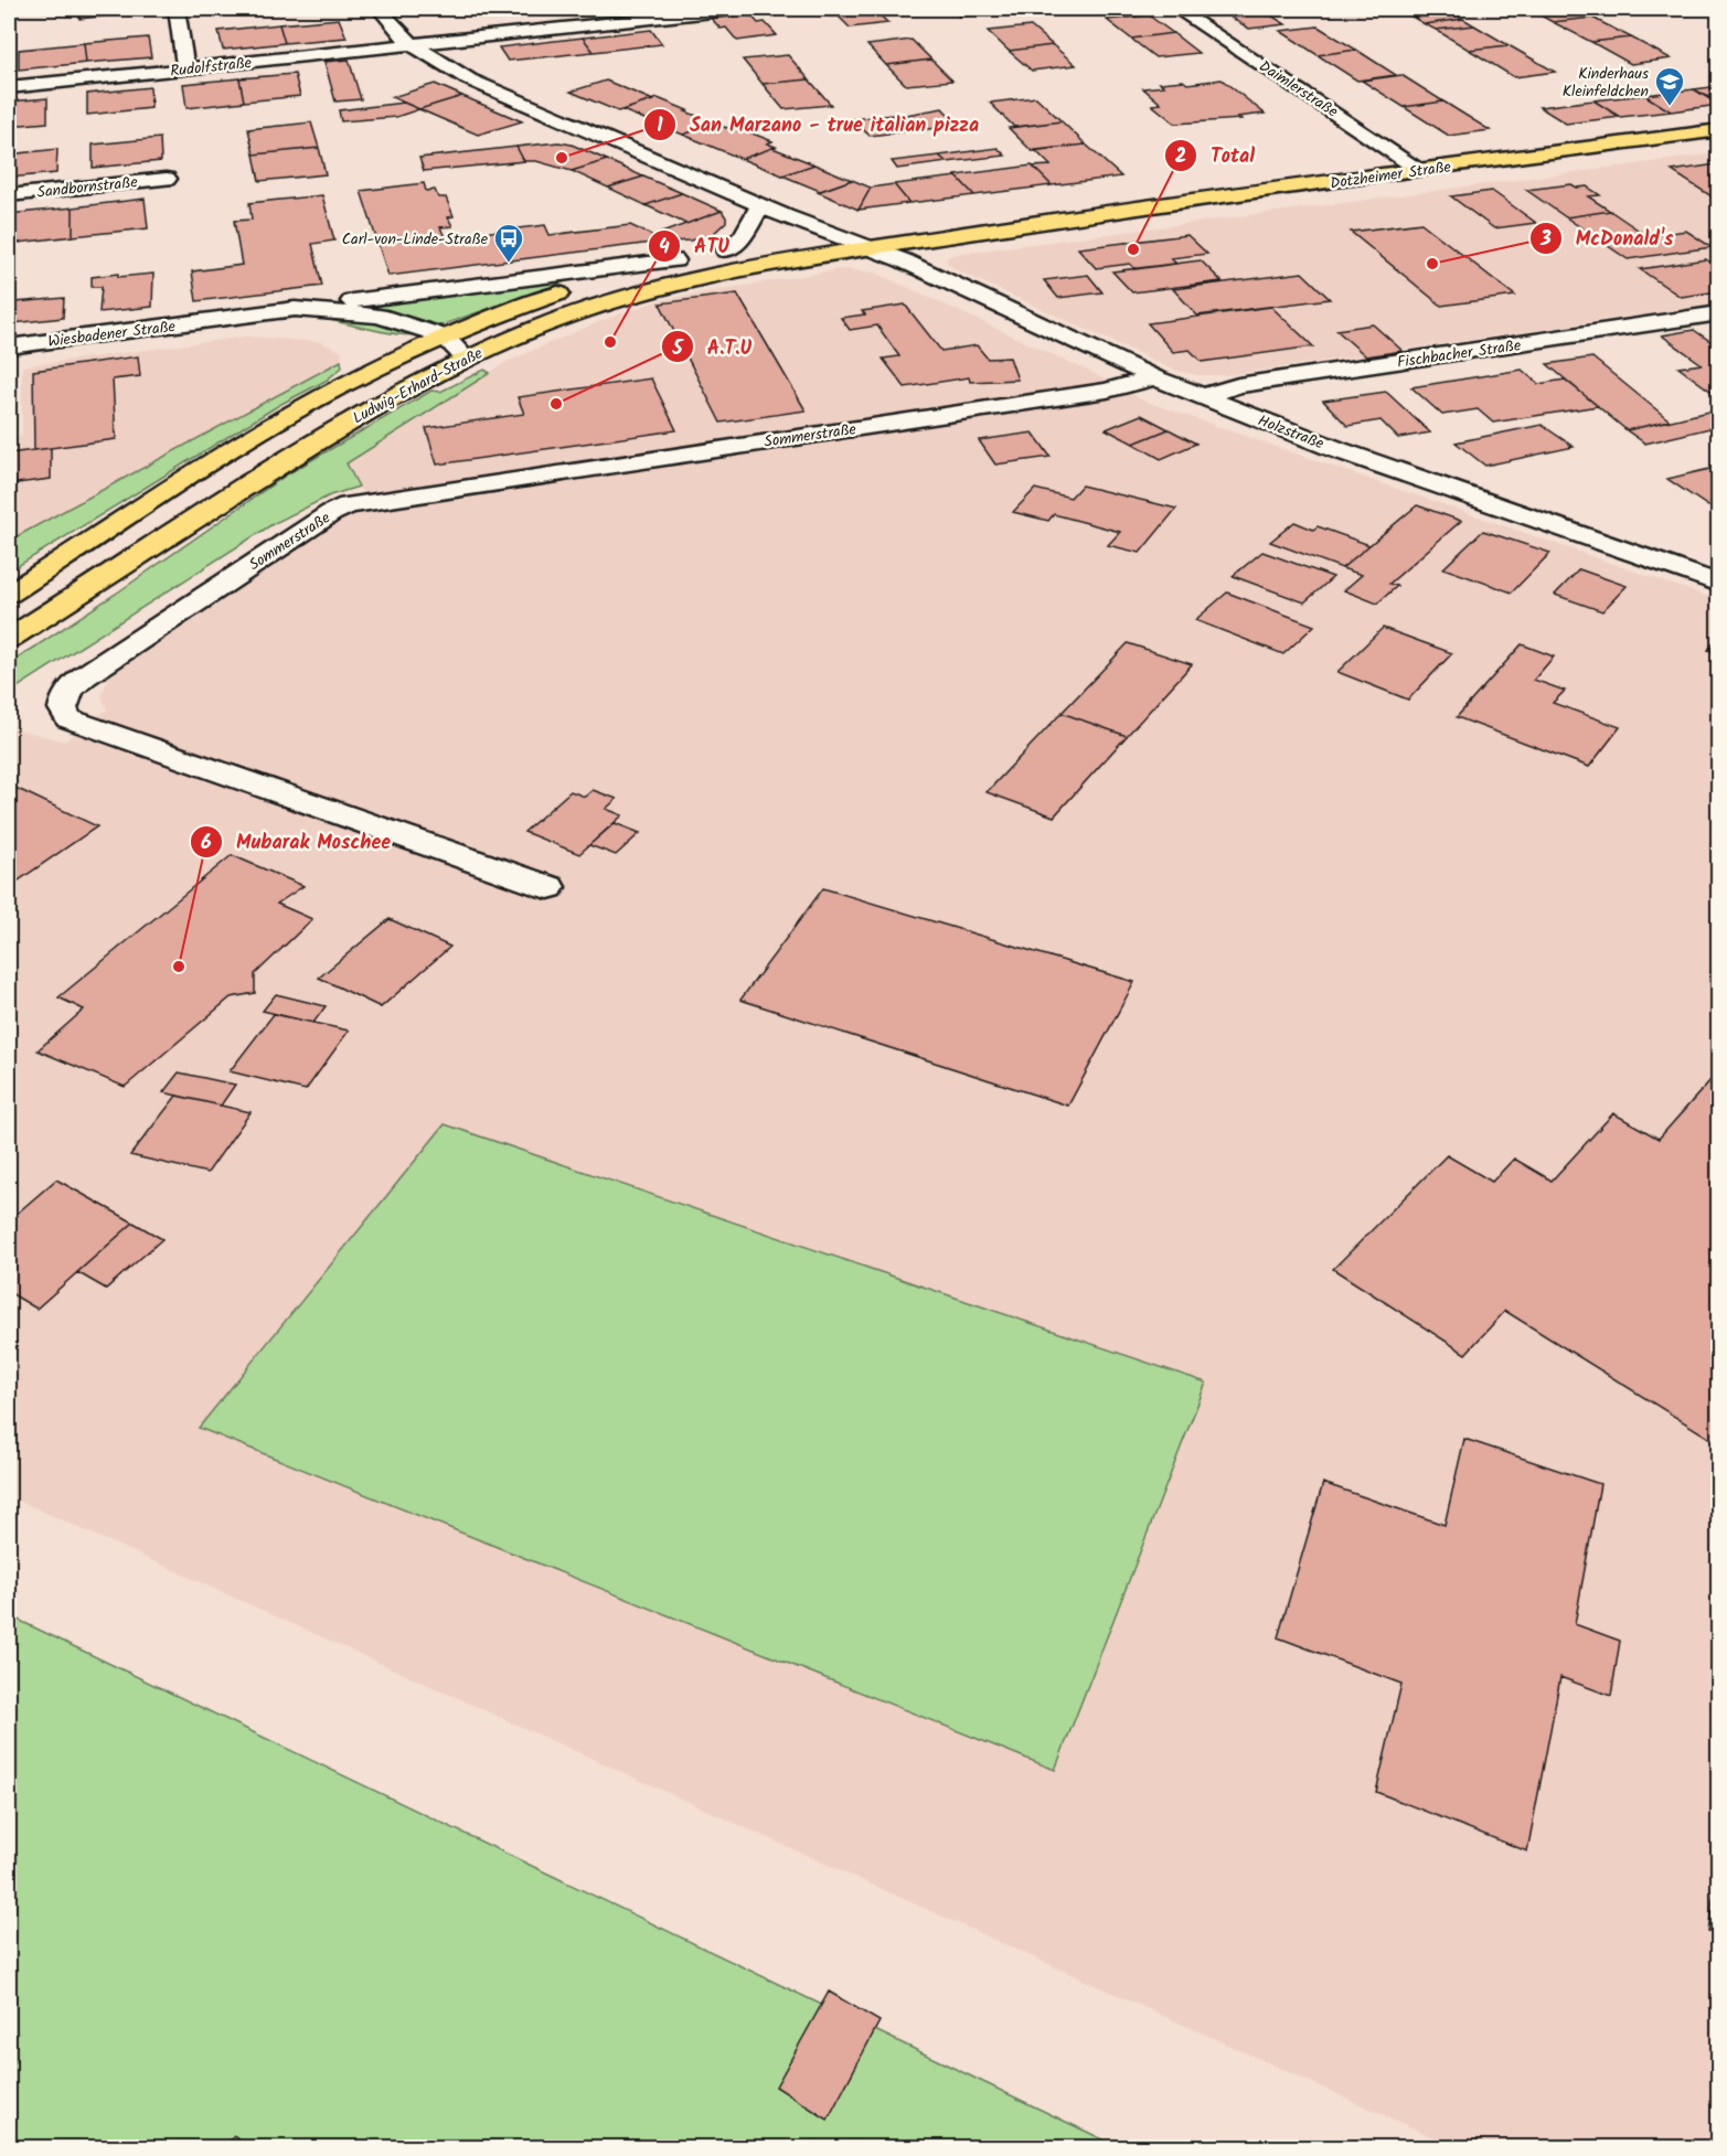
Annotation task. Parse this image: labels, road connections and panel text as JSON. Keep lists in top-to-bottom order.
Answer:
{
  "streets": {
    "main road": ["Dotzheimer Straße", "Ludwig-Erhard-Straße"],
    "street": [
      "Rudolfstraße",
      "Daimlerstraße",
      "Sandbornstraße",
      "Wiesbadener Straße",
      "Fischbacher Straße",
      "Holzstraße",
      "Sommerstraße"
    ]
  },
  "crossings": [
    ["Daimlerstraße", "Dotzheimer Straße"],
    ["Dotzheimer Straße", "Ludwig-Erhard-Straße"],
    ["Dotzheimer Straße", "Holzstraße"],
    ["Wiesbadener Straße", "Ludwig-Erhard-Straße"],
    ["Fischbacher Straße", "Holzstraße"],
    ["Ludwig-Erhard-Straße", "Holzstraße"],
    ["Holzstraße", "Sommerstraße"]
  ],
  "places": {
    "school or university": ["Kinderhaus Kleinfeldchen"],
    "other": [
      "San Marzano - true italian pizza",
      "Total",
      "McDonald's",
      "ATU",
      "A.T.U",
      "Mubarak Moschee"
    ],
    "bus stop": ["Carl-von-Linde-Straße"]
  }
}
